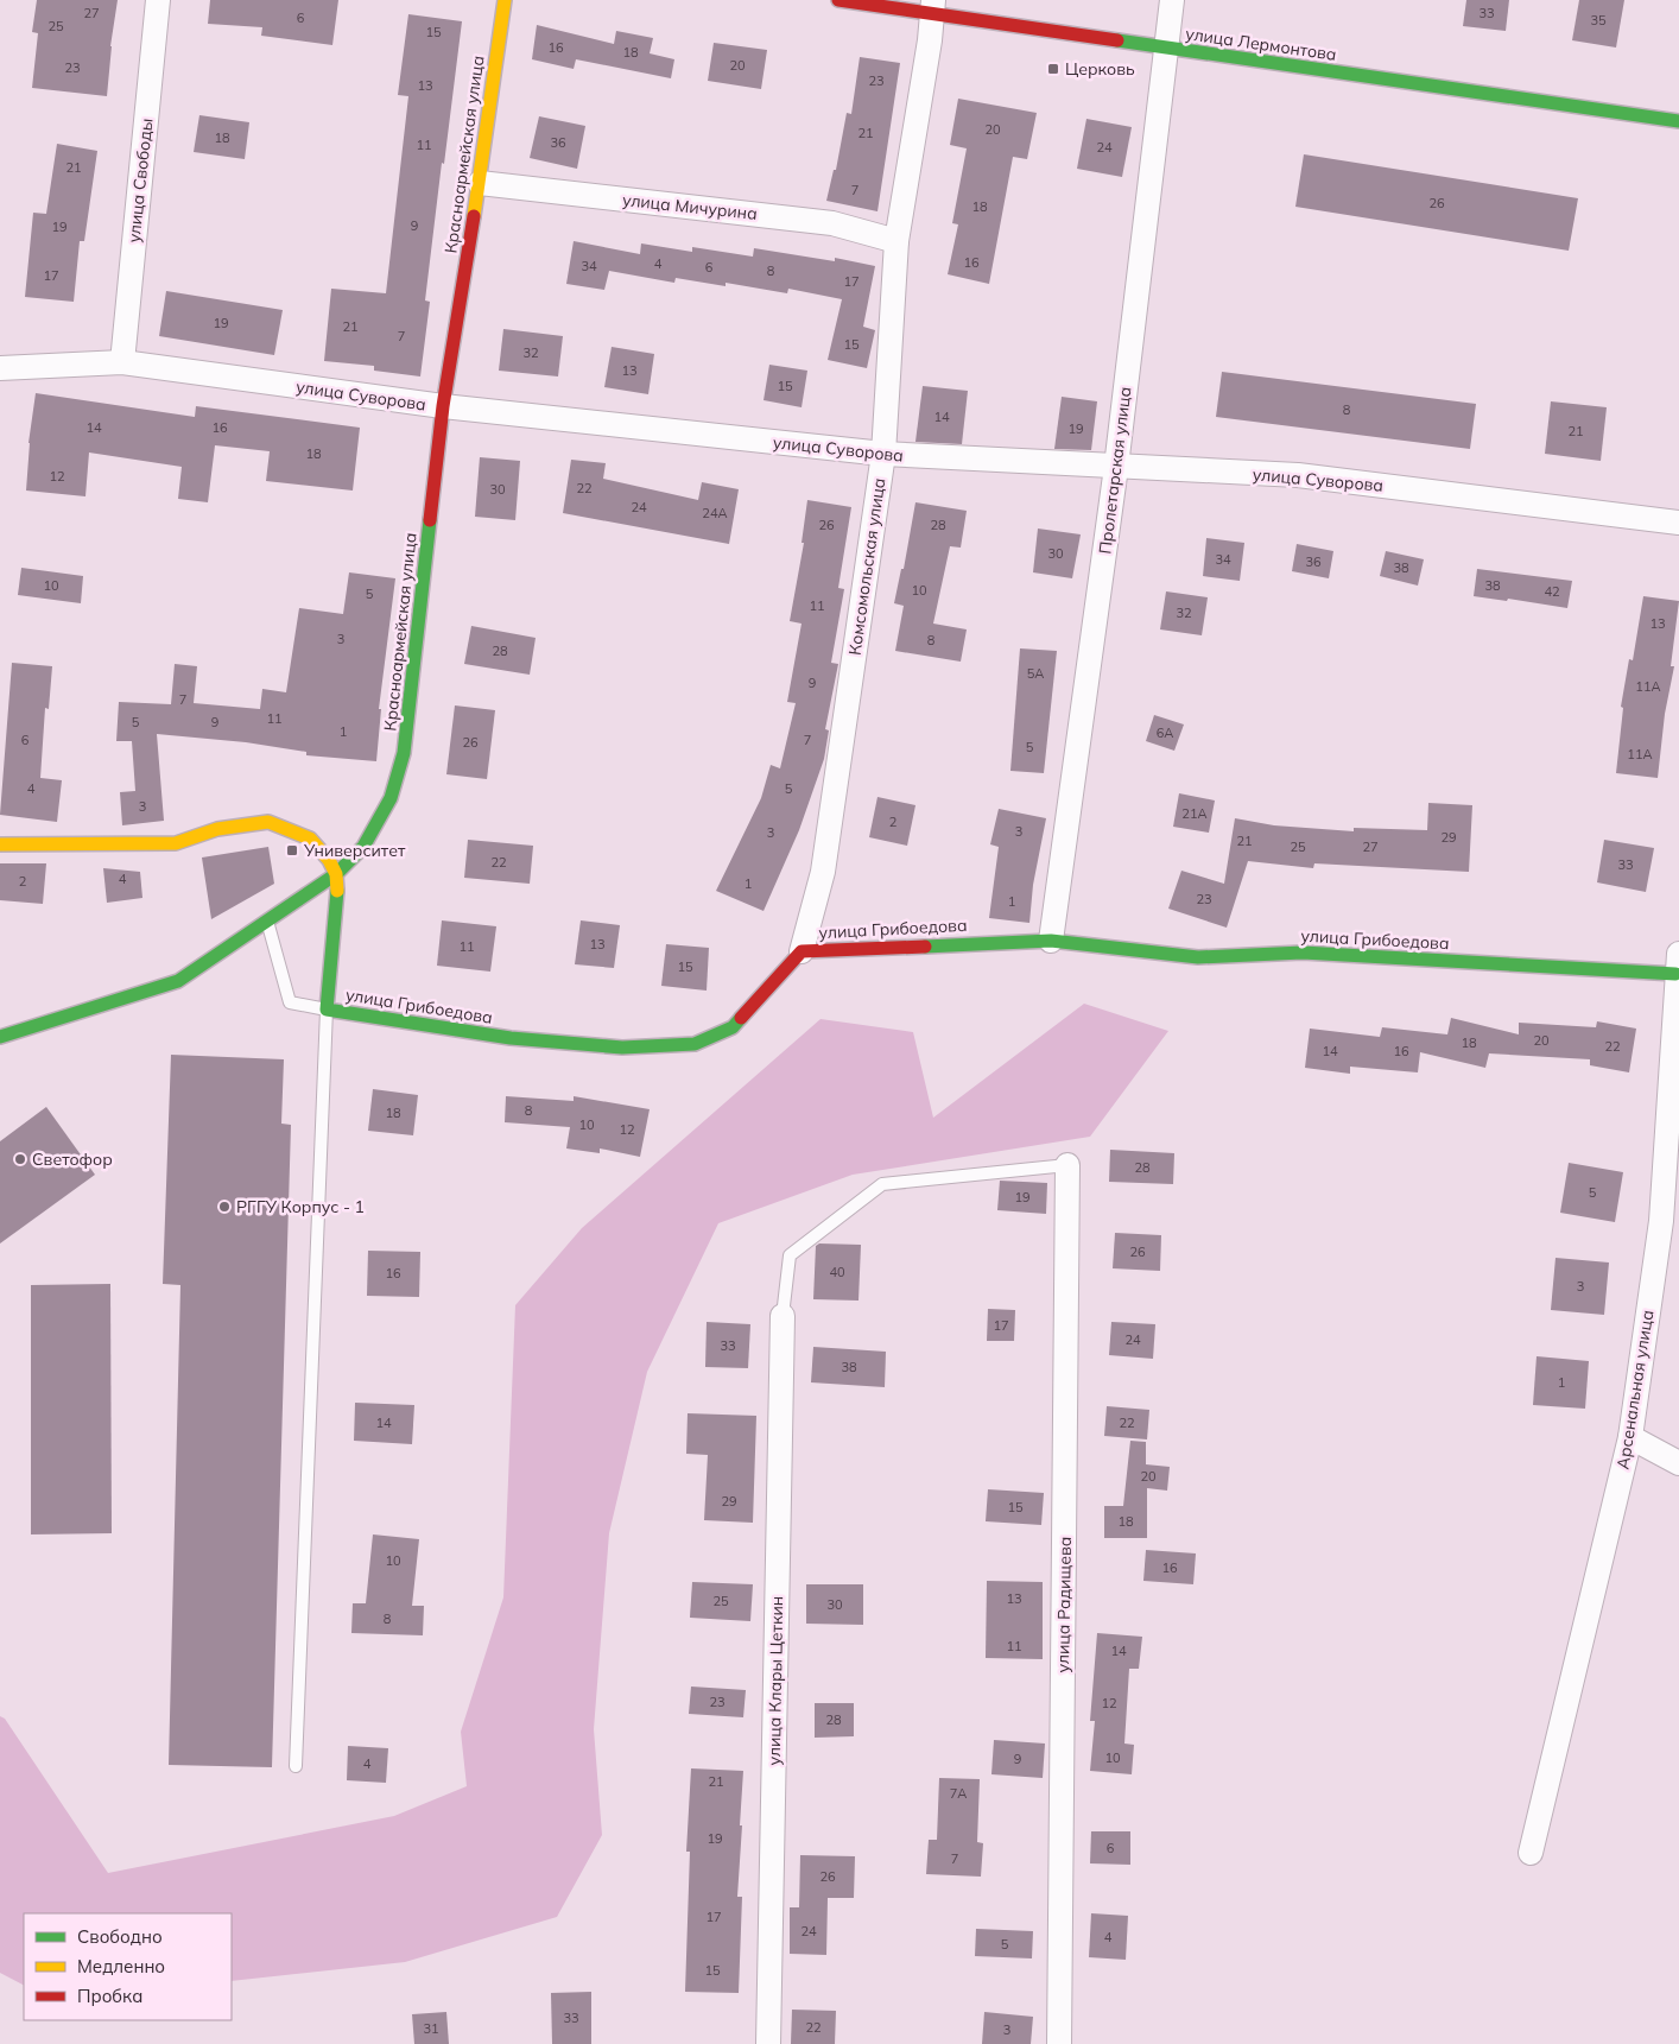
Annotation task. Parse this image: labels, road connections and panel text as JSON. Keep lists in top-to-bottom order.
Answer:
{
  "streets": {
    "main road": ["улица Лермонтова", "Красноармейская улица", "улица Грибоедова"],
    "street": [
      "улица Свободы",
      "улица Мичурина",
      "улица Суворова",
      "Пролетарская улица",
      "Комсомольская улица",
      "Арсенальная улица",
      "улица Радищева",
      "улица Клары Цеткин"
    ]
  },
  "crossings": [
    ["улица Лермонтова", "Пролетарская улица"],
    ["улица Лермонтова", "Комсомольская улица"],
    ["Красноармейская улица", "улица Мичурина"],
    ["Красноармейская улица", "улица Суворова"],
    ["Красноармейская улица", "улица Грибоедова"],
    ["улица Свободы", "улица Суворова"],
    ["улица Мичурина", "Комсомольская улица"],
    ["улица Суворова", "Пролетарская улица"],
    ["улица Суворова", "Комсомольская улица"],
    ["Пролетарская улица", "улица Грибоедова"],
    ["Комсомольская улица", "улица Грибоедова"],
    ["улица Грибоедова", "Арсенальная улица"]
  ],
  "places": {
    "transit": ["Церковь", "Университет"],
    "other": ["Светофор", "РГГУ Корпус - 1"]
  },
  "house_numbers": [
    "27",
    "33",
    "6",
    "35",
    "25",
    "15",
    "16",
    "18",
    "20",
    "23",
    "23",
    "13",
    "20",
    "21",
    "18",
    "36",
    "11",
    "24",
    "21",
    "7",
    "26",
    "18",
    "9",
    "19",
    "16",
    "4",
    "34",
    "6",
    "8",
    "17",
    "17",
    "19",
    "21",
    "7",
    "15",
    "32",
    "13",
    "15",
    "8",
    "14",
    "14",
    "16",
    "19",
    "21",
    "18",
    "12",
    "22",
    "30",
    "24",
    "24А",
    "26",
    "28",
    "30",
    "34",
    "36",
    "38",
    "10",
    "38",
    "10",
    "42",
    "5",
    "11",
    "32",
    "13",
    "3",
    "8",
    "28",
    "5А",
    "9",
    "11А",
    "7",
    "11",
    "5",
    "9",
    "1",
    "6А",
    "6",
    "7",
    "26",
    "5",
    "11А",
    "4",
    "5",
    "3",
    "21А",
    "2",
    "3",
    "3",
    "29",
    "21",
    "25",
    "27",
    "22",
    "33",
    "4",
    "2",
    "1",
    "23",
    "1",
    "13",
    "11",
    "15",
    "20",
    "18",
    "22",
    "14",
    "16",
    "8",
    "18",
    "10",
    "12",
    "28",
    "5",
    "19",
    "26",
    "40",
    "16",
    "3",
    "17",
    "24",
    "33",
    "38",
    "1",
    "14",
    "22",
    "20",
    "29",
    "15",
    "18",
    "10",
    "16",
    "13",
    "25",
    "30",
    "8",
    "11",
    "14",
    "23",
    "12",
    "28",
    "10",
    "9",
    "4",
    "21",
    "7А",
    "19",
    "6",
    "7",
    "26",
    "17",
    "24",
    "4",
    "5",
    "15",
    "33",
    "22",
    "31",
    "3"
  ],
  "legend": ["Свободно", "Медленно", "Пробка"]
}
